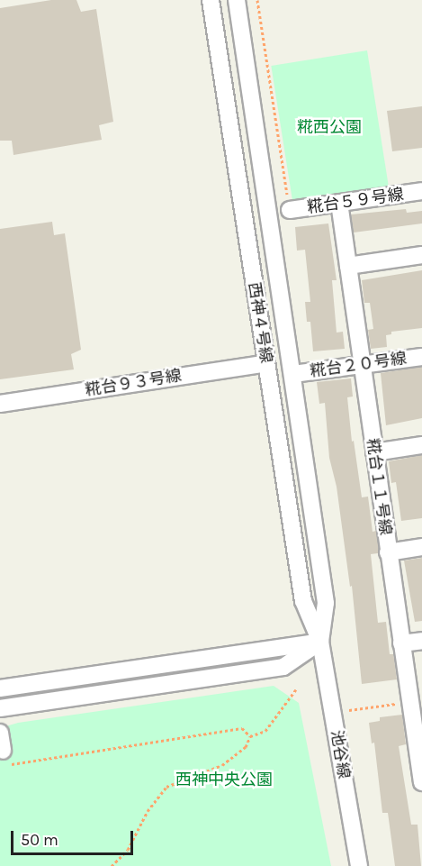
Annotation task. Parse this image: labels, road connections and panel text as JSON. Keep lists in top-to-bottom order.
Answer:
{
  "streets": {
    "street": [
      "糀台５９号線",
      "西神４号線",
      "糀台２０号線",
      "糀台９３号線",
      "糀台１１号線",
      "池谷線"
    ]
  },
  "crossings": [
    ["糀台５９号線", "糀台１１号線"],
    ["西神４号線", "糀台２０号線"],
    ["西神４号線", "糀台９３号線"],
    ["西神４号線", "池谷線"],
    ["糀台２０号線", "糀台１１号線"]
  ],
  "parks": ["糀西公園", "西神中央公園"],
  "scale_bar": "50 m"
}
